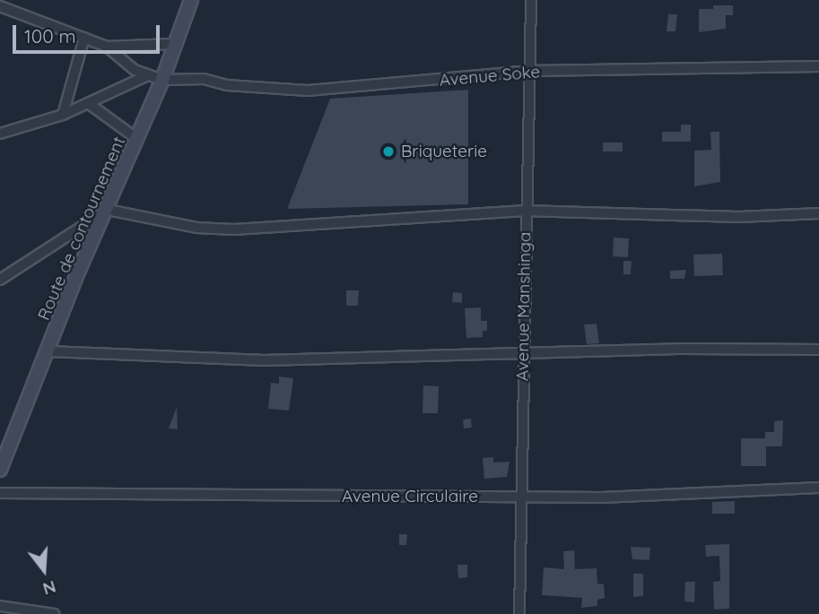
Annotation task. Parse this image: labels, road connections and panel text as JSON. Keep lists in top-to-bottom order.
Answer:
{
  "streets": {
    "street": [
      "Avenue Soke",
      "Route de contournement",
      "Avenue Manshinga",
      "Avenue Circulaire"
    ]
  },
  "crossings": [
    ["Avenue Soke", "Route de contournement"],
    ["Avenue Soke", "Avenue Manshinga"],
    ["Avenue Manshinga", "Avenue Circulaire"]
  ],
  "places": ["Briqueterie"],
  "scale_bar": "100 m",
  "north": "bottom"
}
